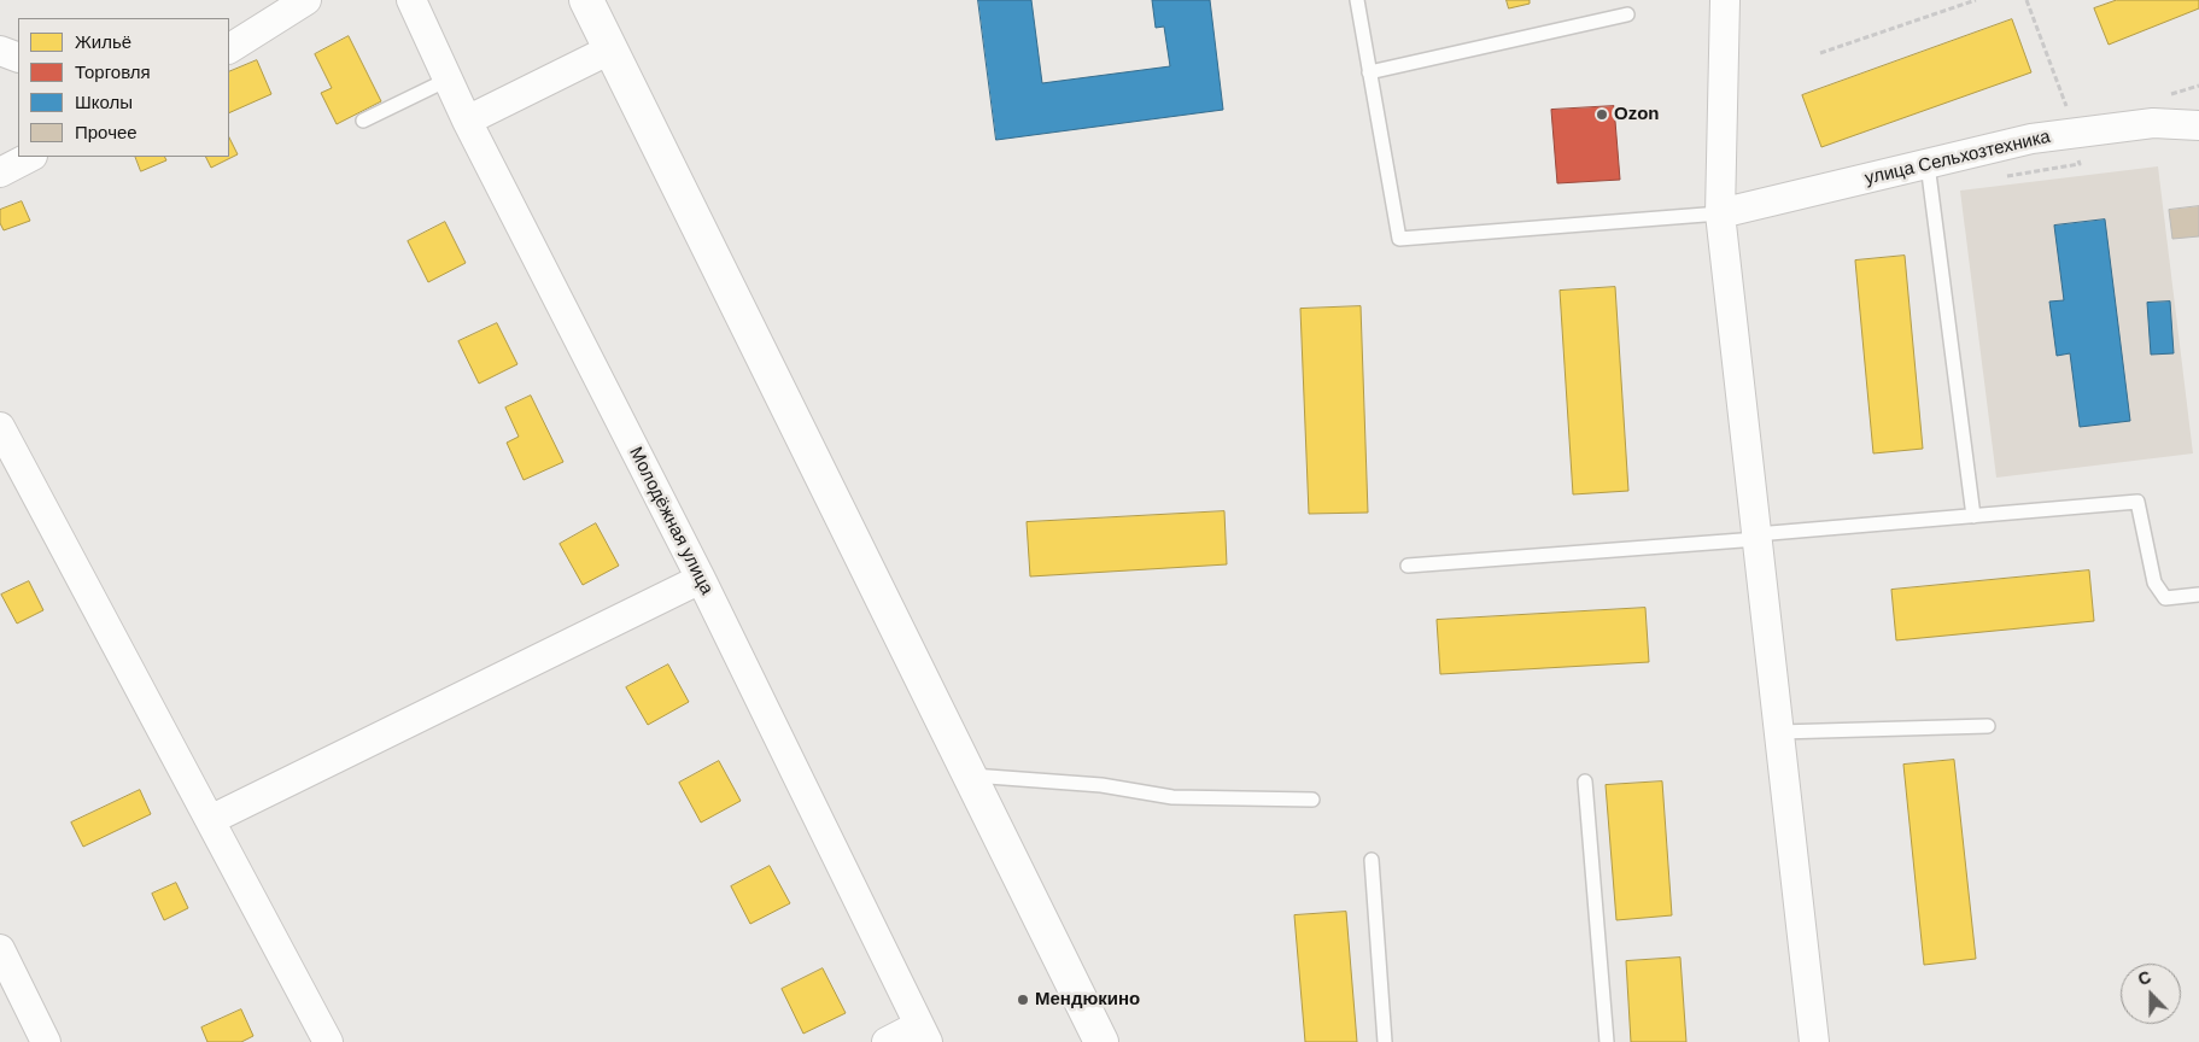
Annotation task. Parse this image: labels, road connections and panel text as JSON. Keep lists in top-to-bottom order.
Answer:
{
  "streets": {
    "street": ["улица Сельхозтехника", "Молодёжная улица"]
  },
  "places": ["Ozon", "Мендюкино"],
  "legend": [
    "Жильё",
    "Торговля",
    "Школы",
    "Прочее"
  ],
  "north": "top"
}
